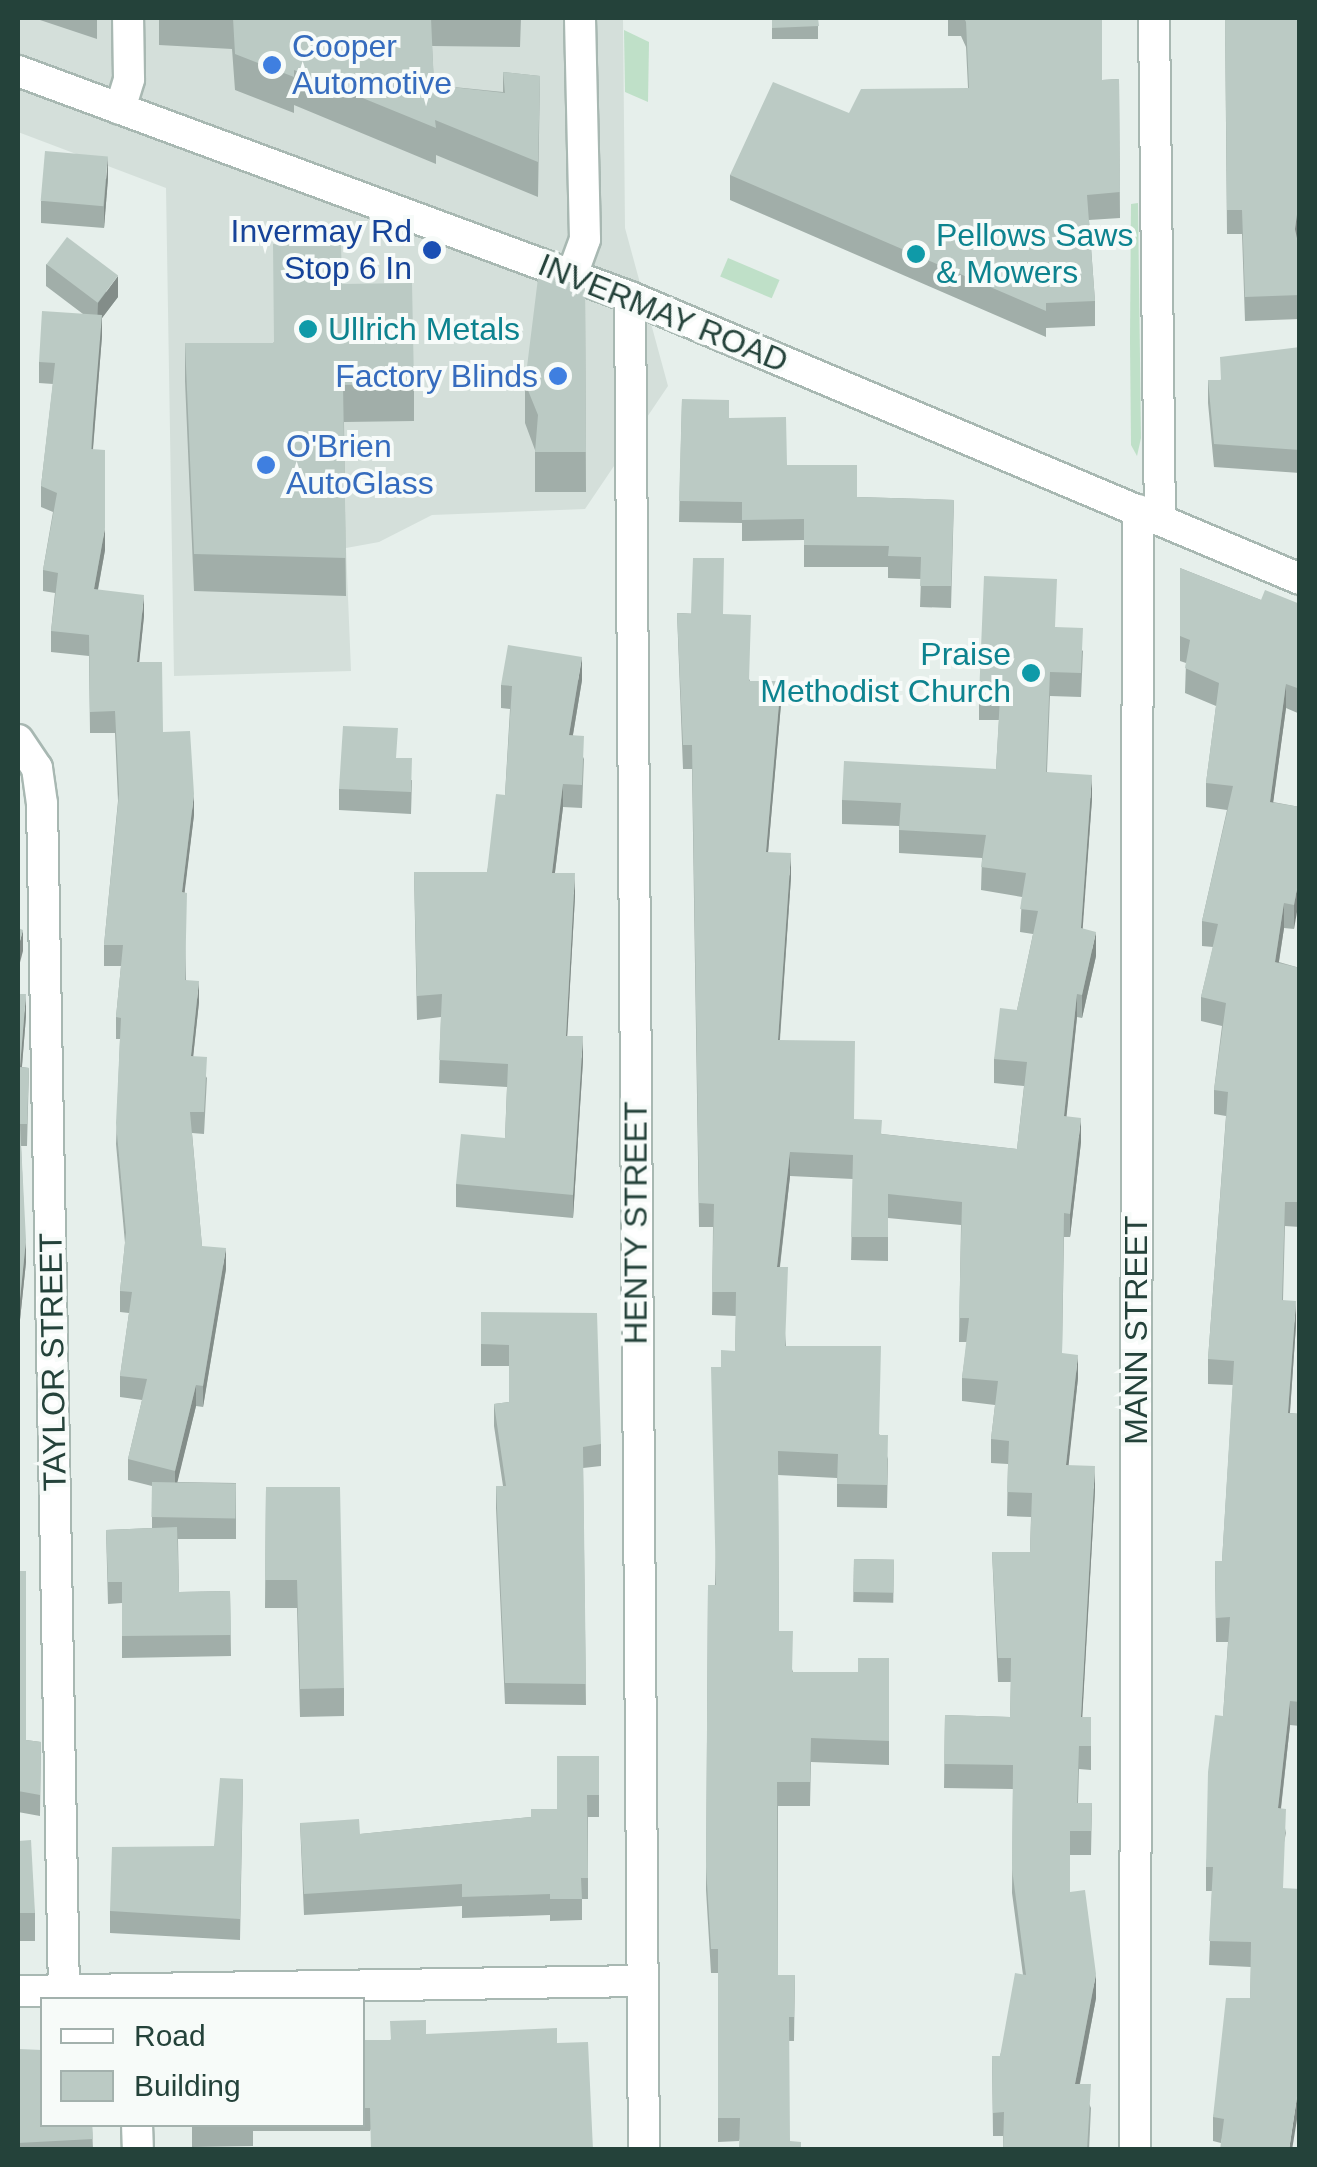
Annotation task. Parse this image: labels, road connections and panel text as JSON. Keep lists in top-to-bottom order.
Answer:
{
  "streets": {
    "street": [
      "INVERMAY ROAD",
      "HENTY STREET",
      "MANN STREET",
      "TAYLOR STREET"
    ]
  },
  "crossings": [
    ["INVERMAY ROAD", "HENTY STREET"],
    ["INVERMAY ROAD", "MANN STREET"]
  ],
  "places": [
    "Cooper Automotive",
    "Invermay Rd Stop 6 In",
    "Pellows Saws & Mowers",
    "Ullrich Metals",
    "Factory Blinds",
    "O'Brien AutoGlass",
    "Praise Methodist Church"
  ],
  "legend": ["Road", "Building"]
}
